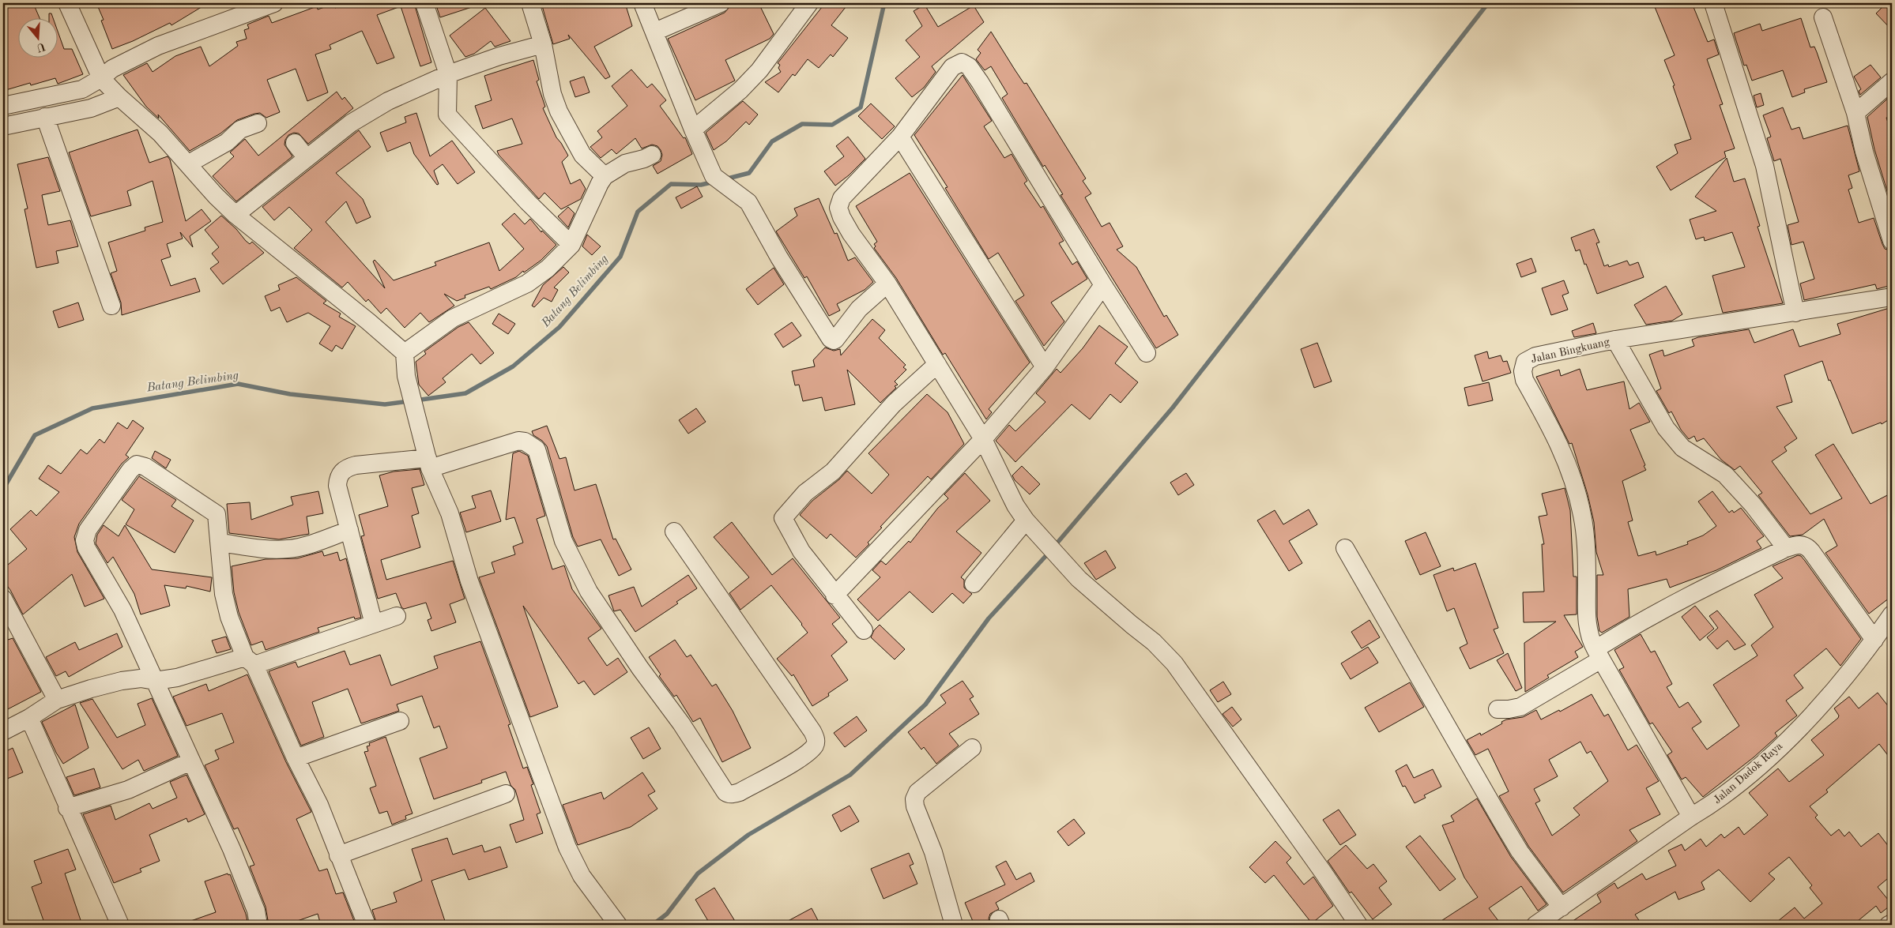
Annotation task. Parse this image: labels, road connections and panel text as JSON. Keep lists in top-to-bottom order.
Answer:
{
  "streets": {
    "street": ["Jalan Bingkuang", "Jalan Dadok Raya"]
  },
  "water": ["Batang Belimbing"],
  "north": "bottom"
}
